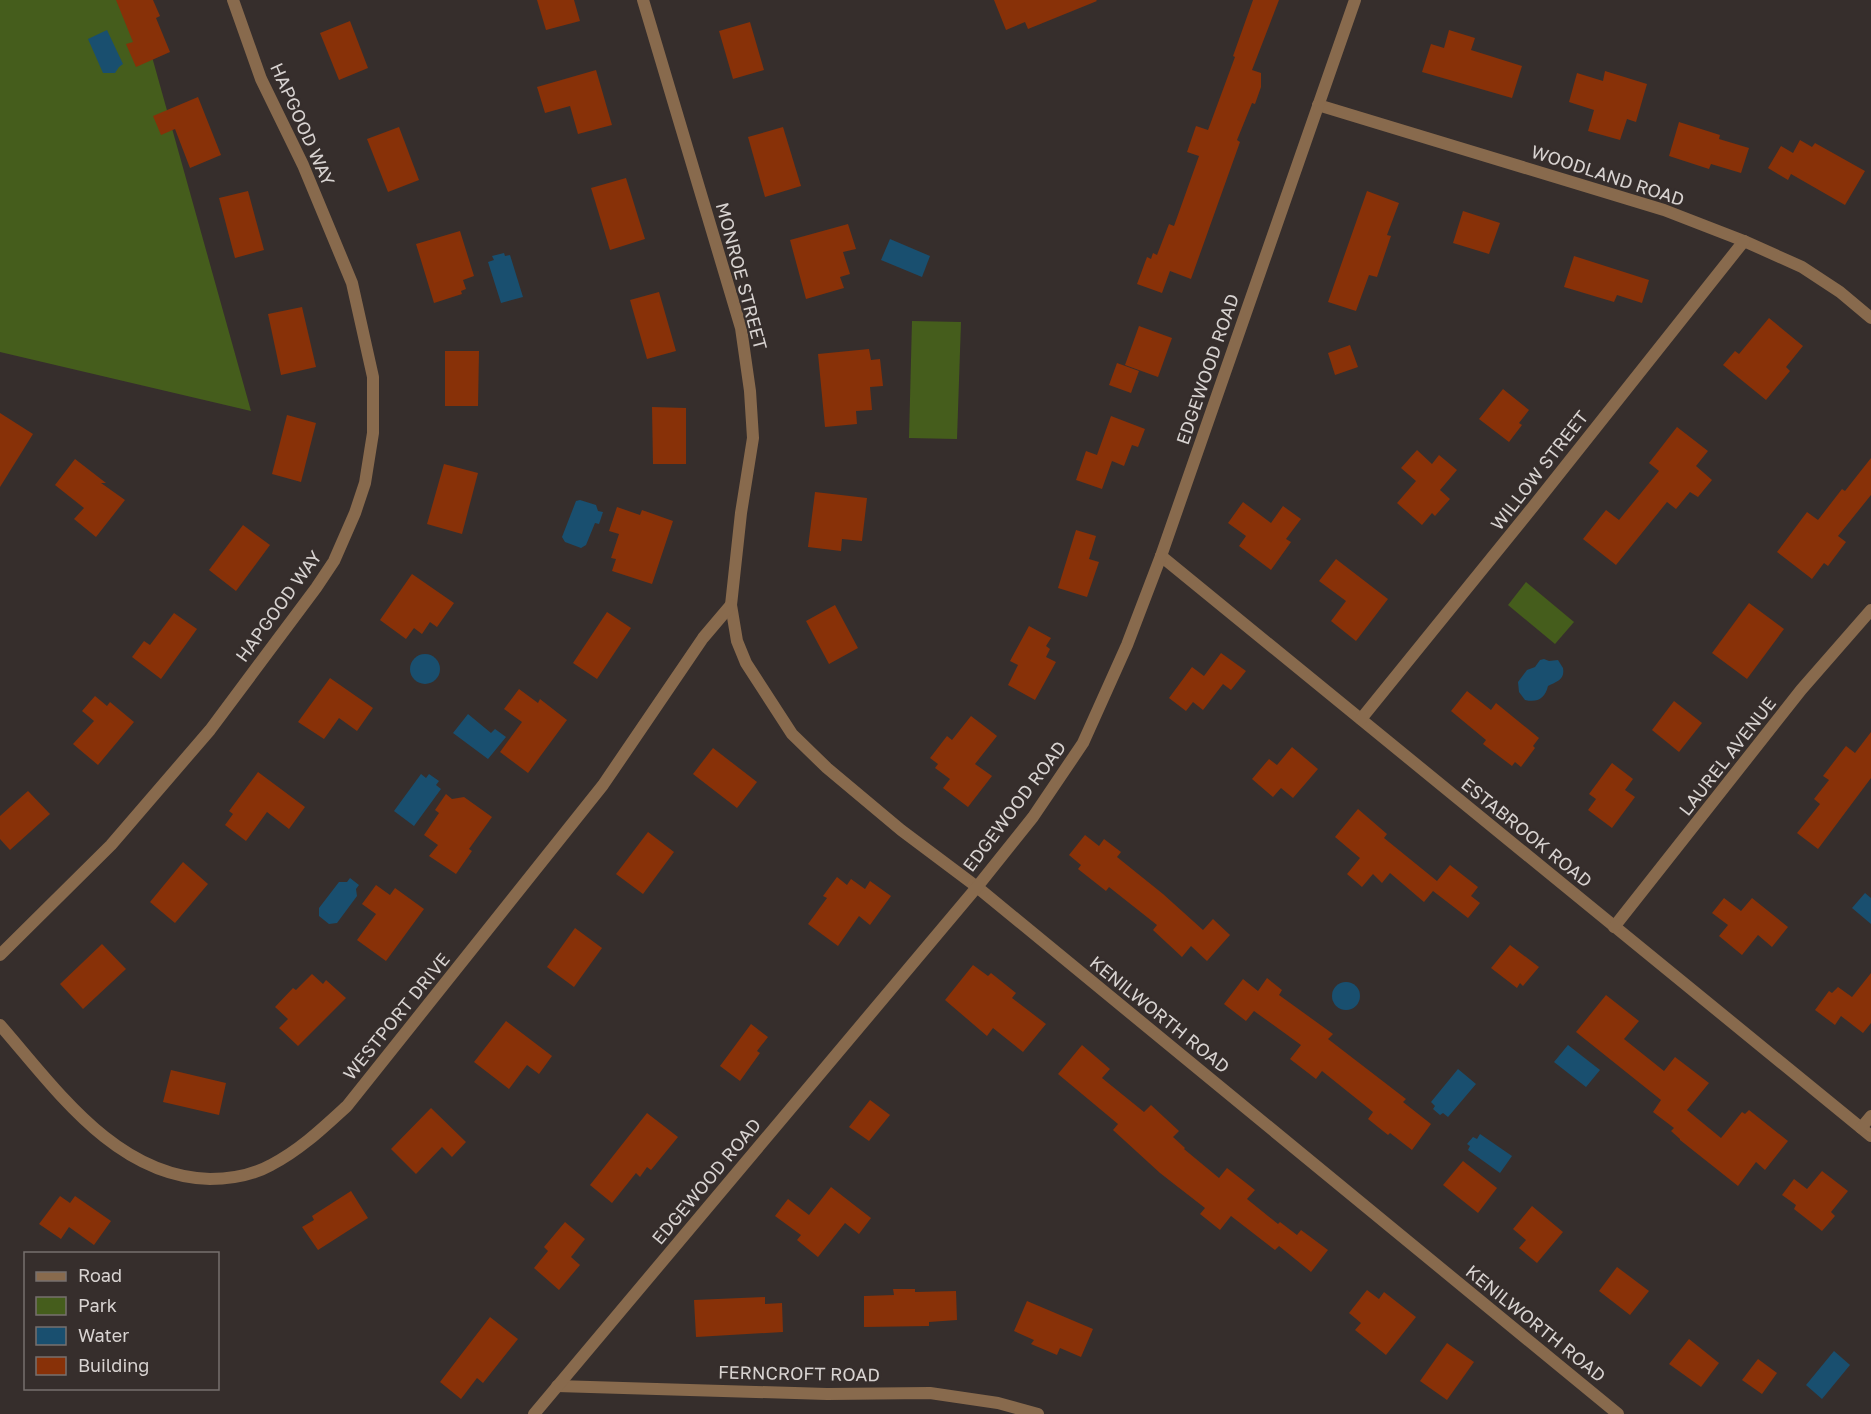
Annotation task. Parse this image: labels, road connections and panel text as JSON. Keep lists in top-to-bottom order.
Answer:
{
  "streets": {
    "street": [
      "HAPGOOD WAY",
      "WOODLAND ROAD",
      "MONROE STREET",
      "EDGEWOOD ROAD",
      "WILLOW STREET",
      "LAUREL AVENUE",
      "ESTABROOK ROAD",
      "KENILWORTH ROAD",
      "WESTPORT DRIVE",
      "FERNCROFT ROAD"
    ]
  },
  "crossings": [
    ["WOODLAND ROAD", "EDGEWOOD ROAD"],
    ["WOODLAND ROAD", "WILLOW STREET"],
    ["MONROE STREET", "KENILWORTH ROAD"],
    ["MONROE STREET", "WESTPORT DRIVE"],
    ["EDGEWOOD ROAD", "ESTABROOK ROAD"],
    ["EDGEWOOD ROAD", "KENILWORTH ROAD"],
    ["EDGEWOOD ROAD", "FERNCROFT ROAD"],
    ["WILLOW STREET", "ESTABROOK ROAD"],
    ["LAUREL AVENUE", "ESTABROOK ROAD"],
    ["KENILWORTH ROAD", "WESTPORT DRIVE"]
  ],
  "legend": [
    "Road",
    "Park",
    "Water",
    "Building"
  ]
}
